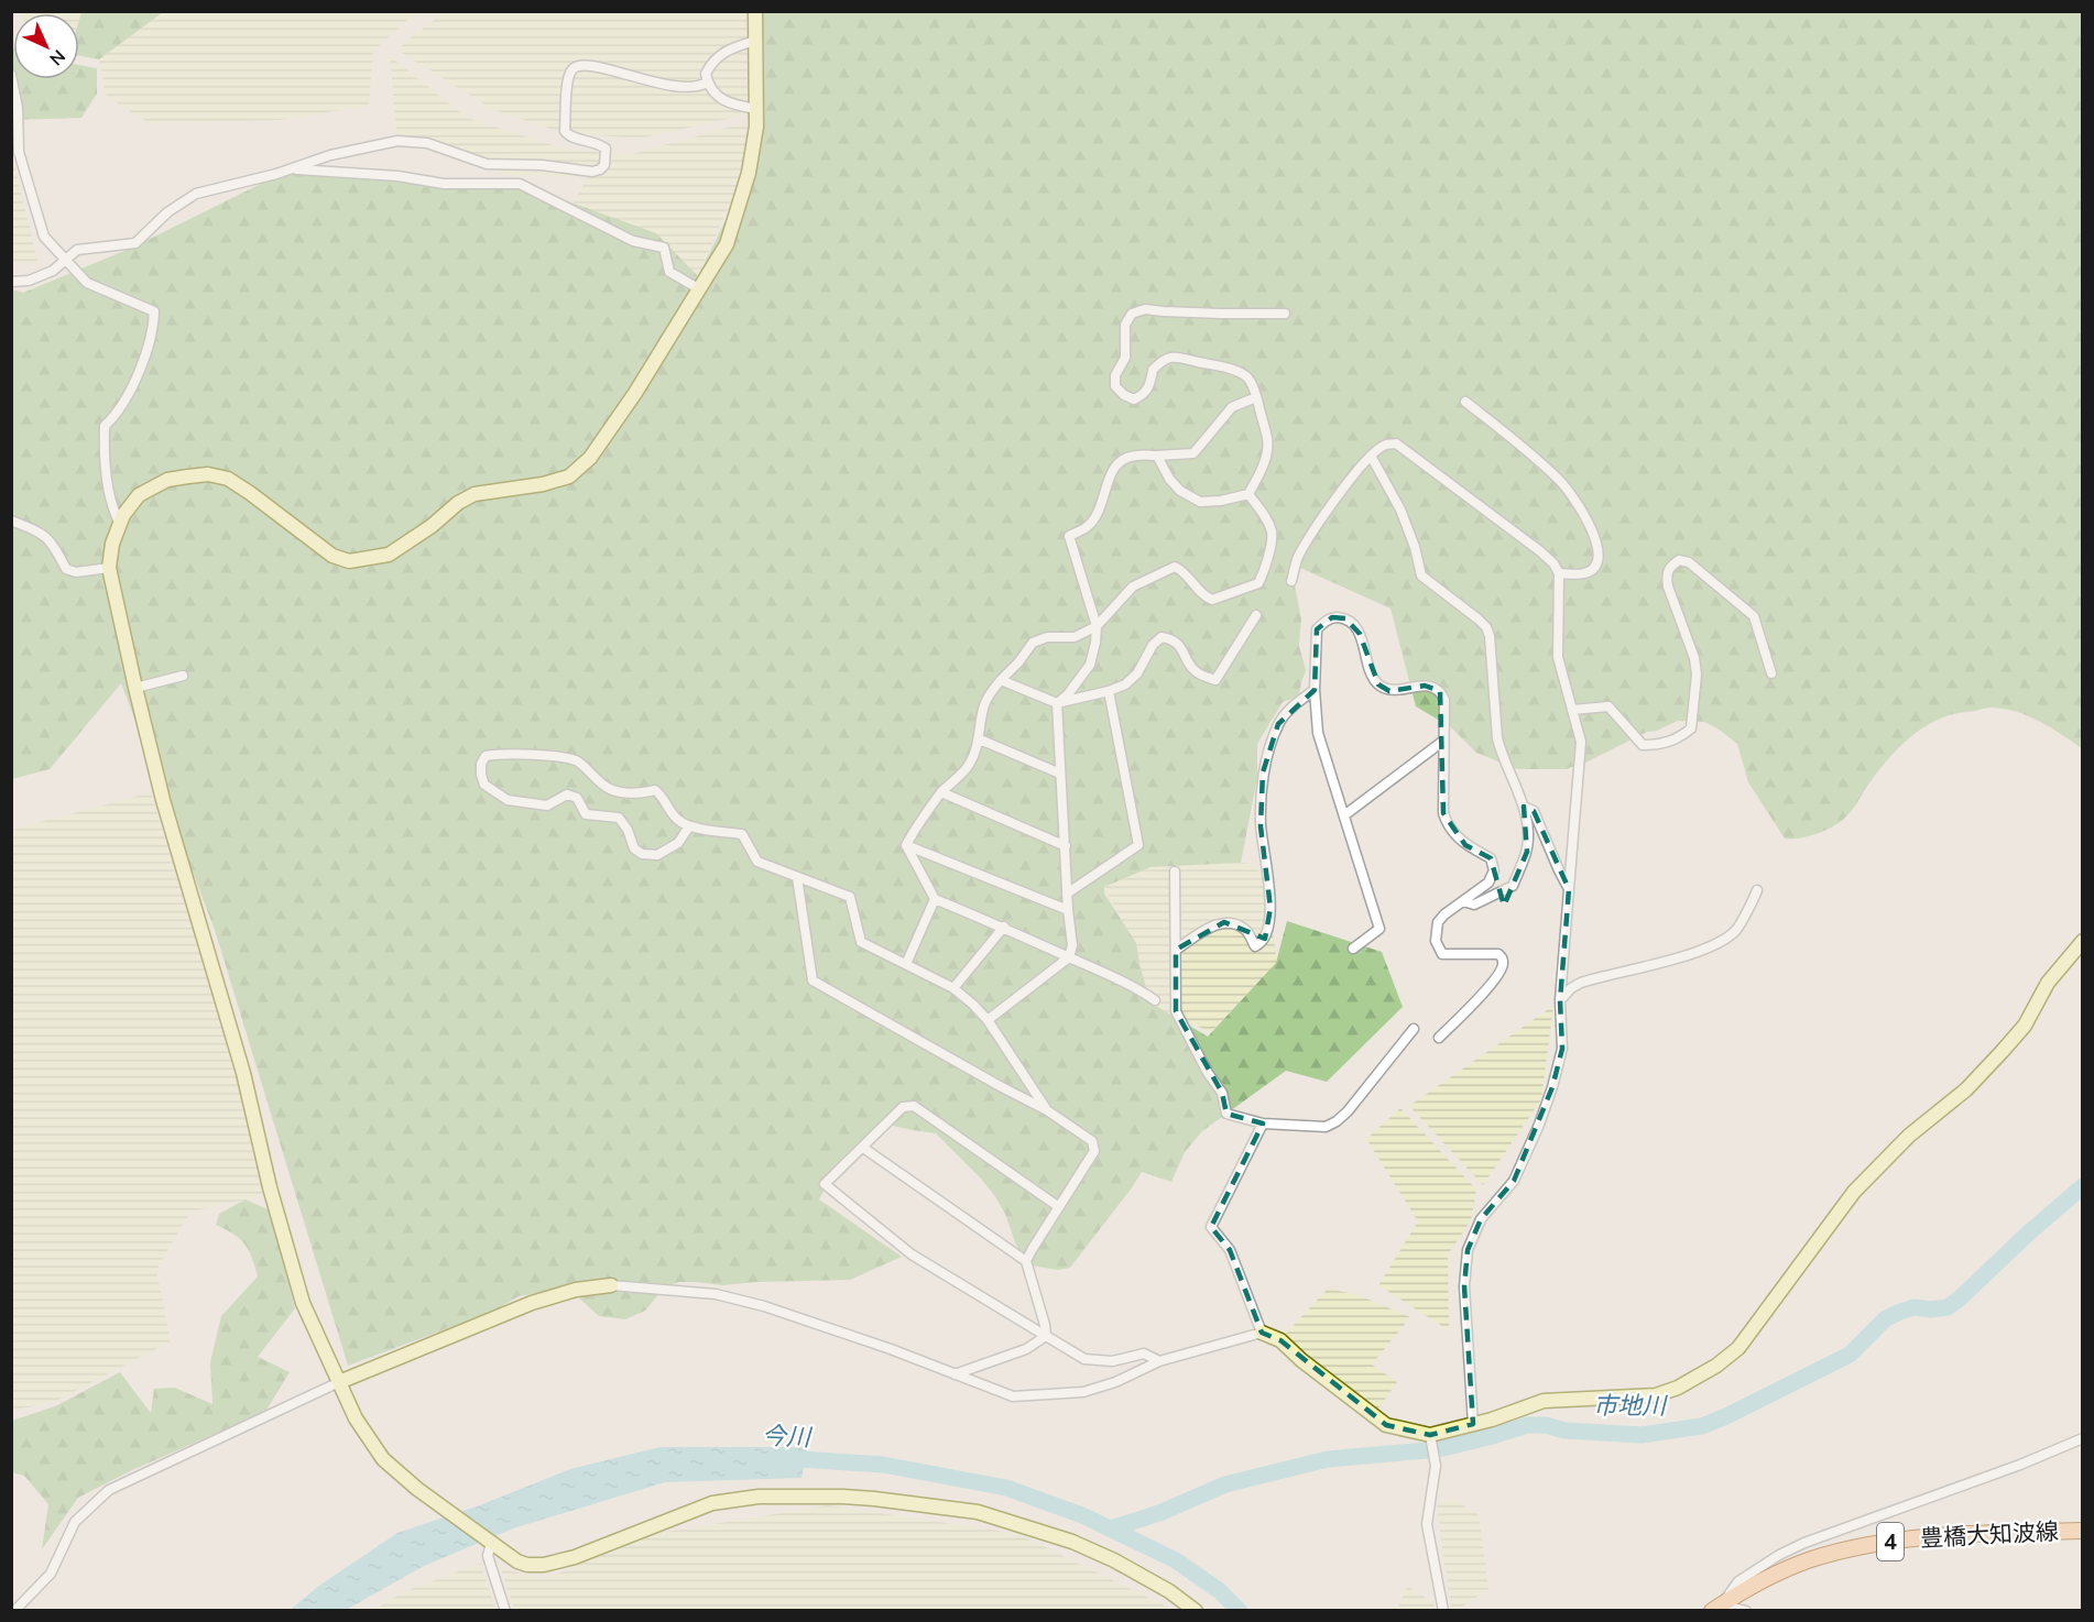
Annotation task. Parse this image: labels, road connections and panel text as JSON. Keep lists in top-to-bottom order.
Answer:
{
  "streets": {
    "main road": ["豊橋大知波線", "4"]
  },
  "water": ["市地川", "今川"],
  "north": "bottom right"
}
